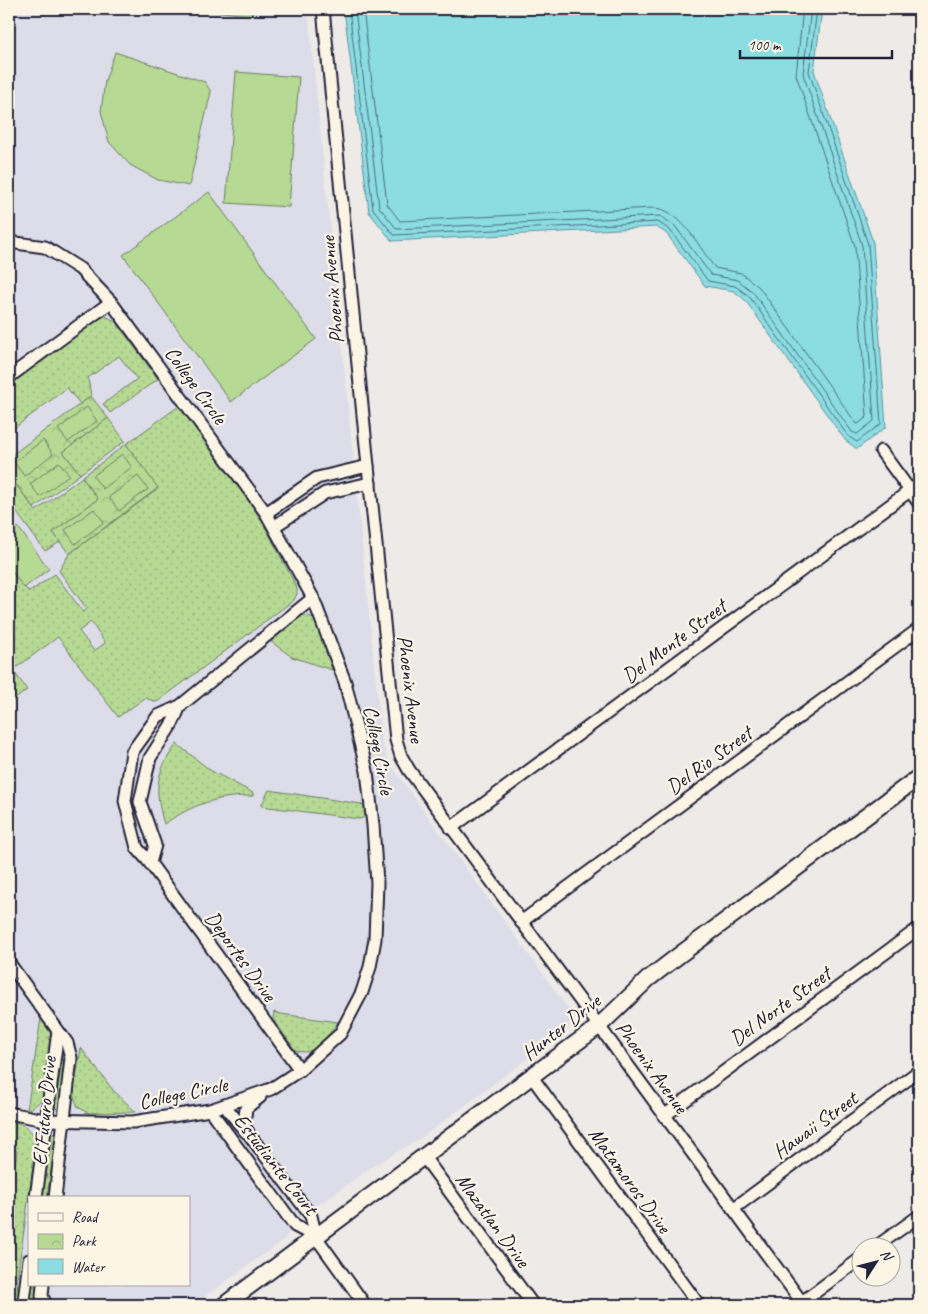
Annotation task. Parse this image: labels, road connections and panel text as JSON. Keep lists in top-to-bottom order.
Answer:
{
  "streets": {
    "main road": ["Hunter Drive"],
    "street": [
      "Phoenix Avenue",
      "College Circle",
      "Del Monte Street",
      "Del Rio Street",
      "Deportes Drive",
      "Del Norte Street",
      "El Futuro Drive",
      "Hawaii Street",
      "Estudiante Court",
      "Matamoros Drive",
      "Mazatlan Drive"
    ]
  },
  "crossings": [
    ["Phoenix Avenue", "Del Monte Street"],
    ["Phoenix Avenue", "Del Rio Street"],
    ["Phoenix Avenue", "Del Norte Street"],
    ["Phoenix Avenue", "Hunter Drive"],
    ["Phoenix Avenue", "Hawaii Street"],
    ["College Circle", "Deportes Drive"],
    ["College Circle", "El Futuro Drive"],
    ["College Circle", "Estudiante Court"],
    ["Hunter Drive", "Estudiante Court"],
    ["Hunter Drive", "Matamoros Drive"],
    ["Hunter Drive", "Mazatlan Drive"]
  ],
  "legend": ["Road", "Park", "Water"],
  "scale_bar": "100 m",
  "north": "top right"
}
